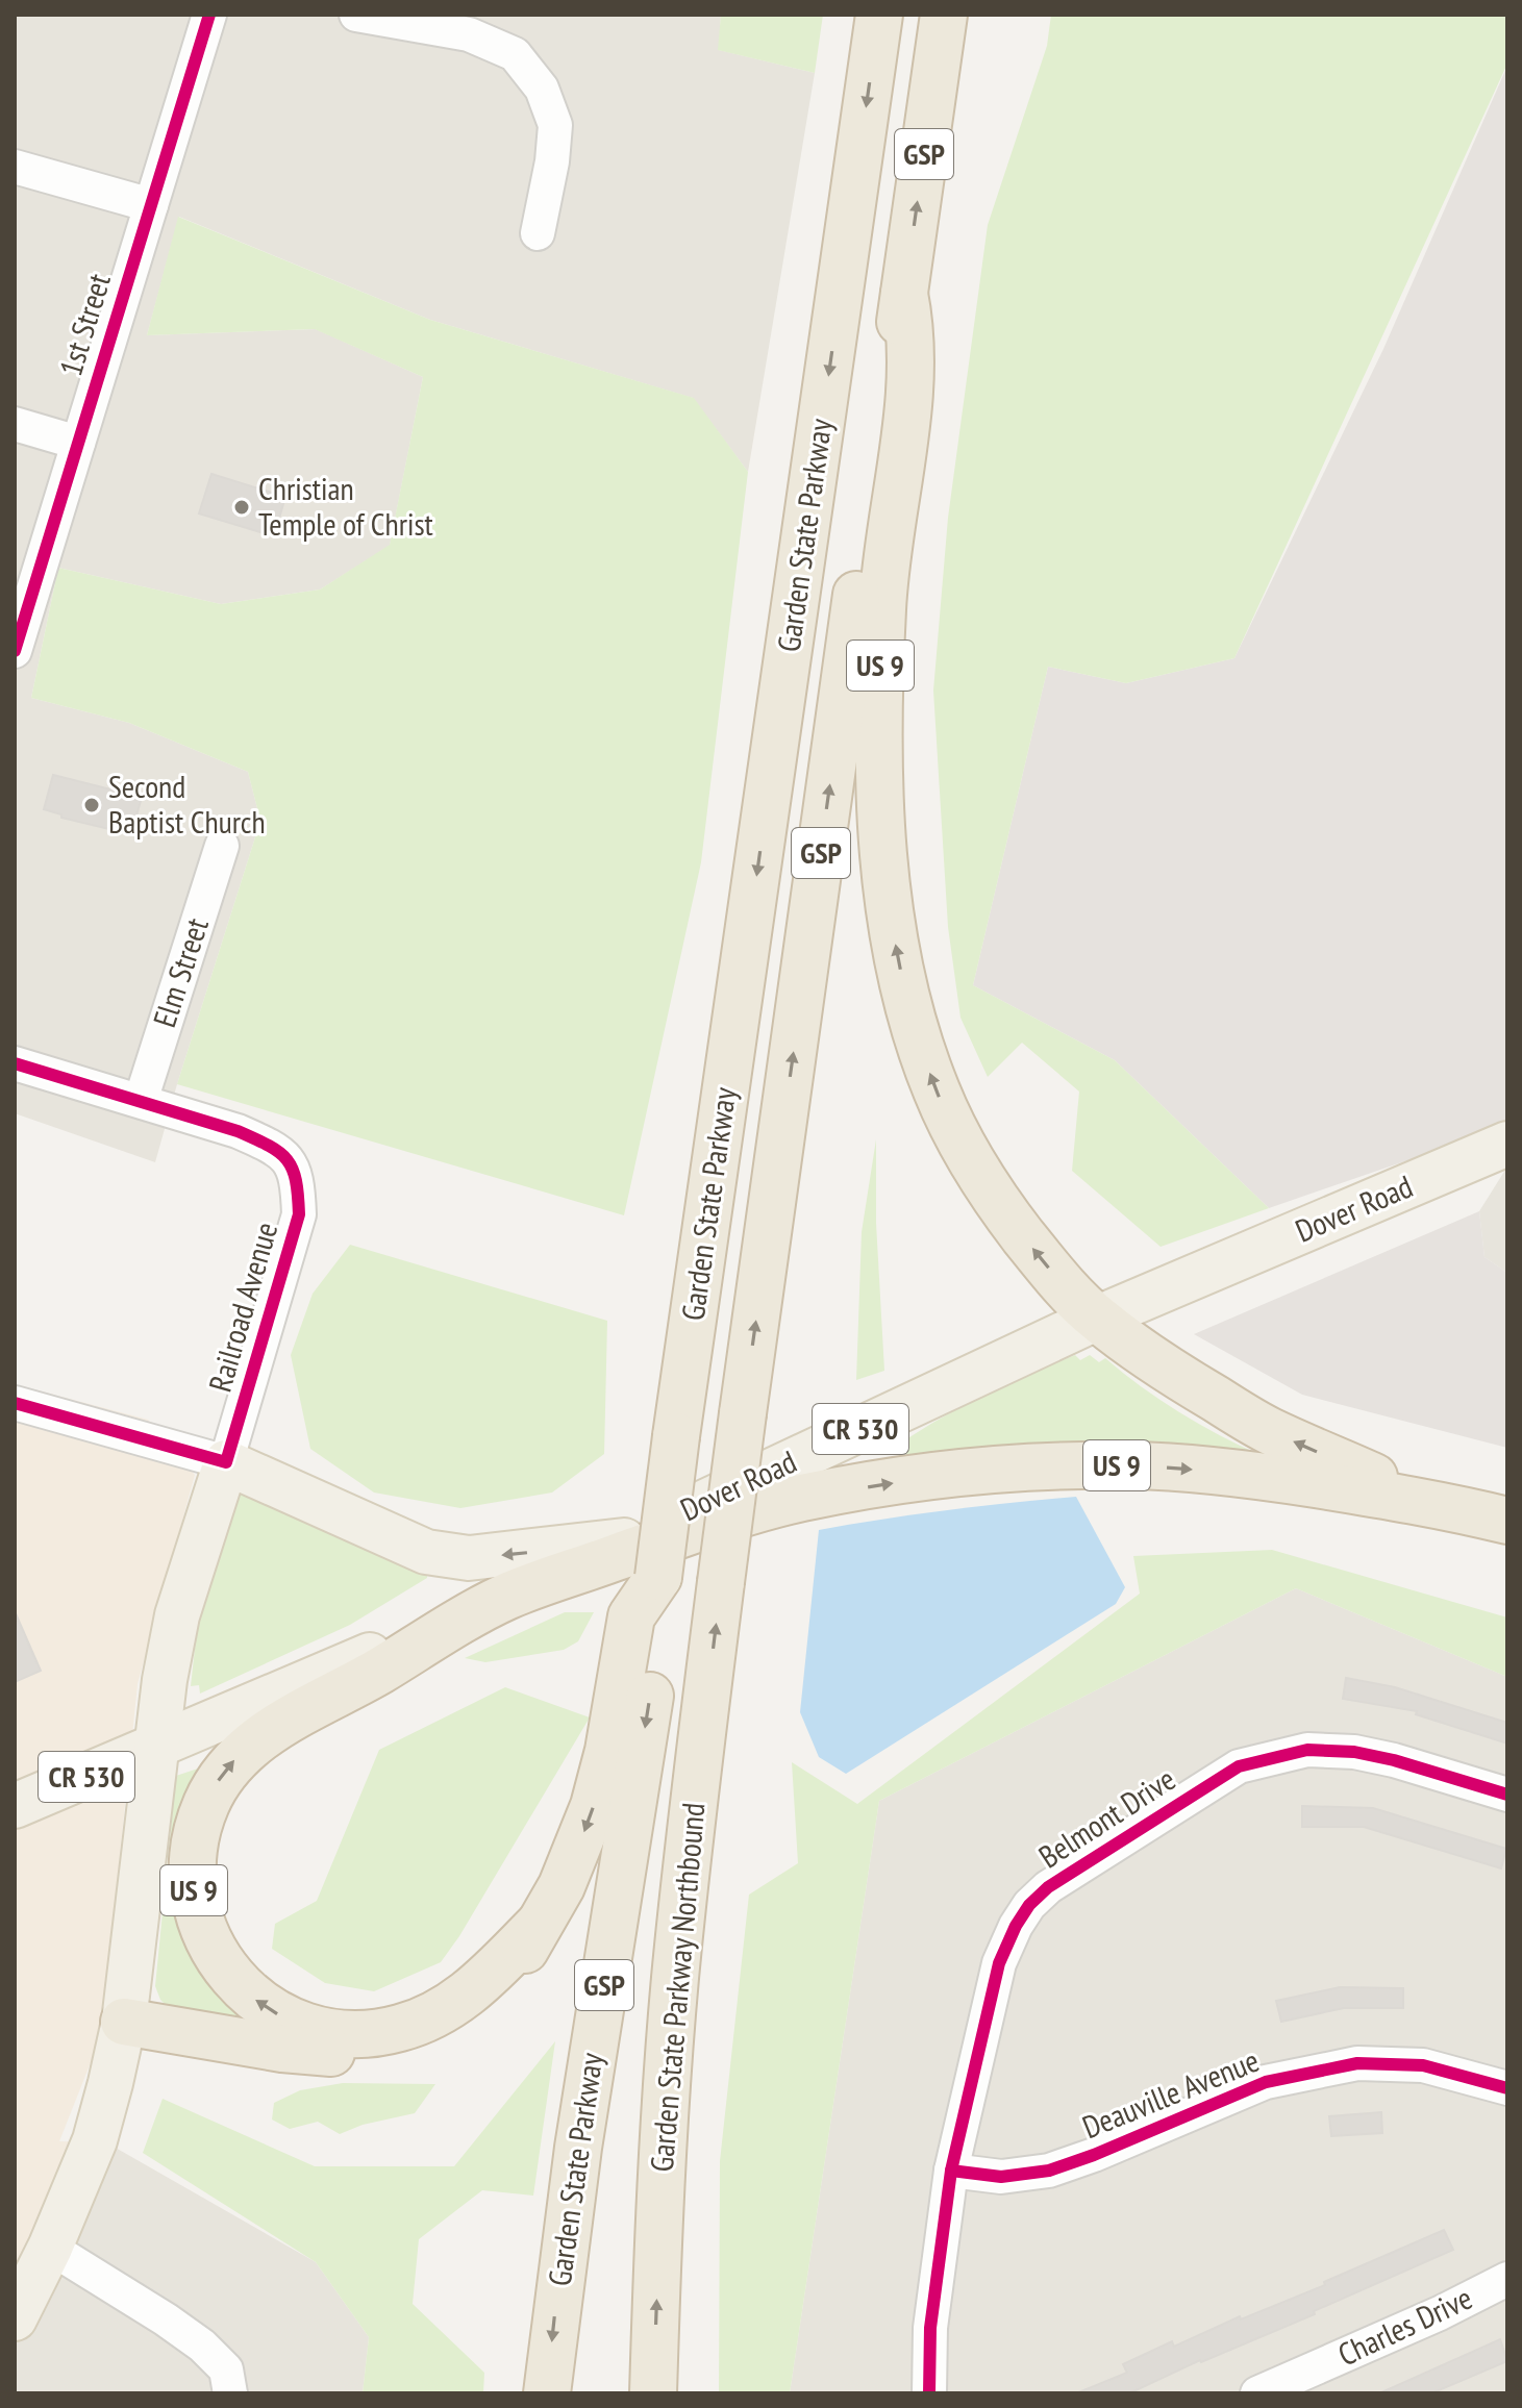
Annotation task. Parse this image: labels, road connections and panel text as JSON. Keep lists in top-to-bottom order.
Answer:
{
  "streets": {
    "highway": [
      "GSP",
      "Garden State Parkway",
      "US 9",
      "Garden State Parkway Northbound"
    ],
    "main road": ["Dover Road", "Railroad Avenue", "CR 530"],
    "street": [
      "1st Street",
      "Elm Street",
      "Belmont Drive",
      "Deauville Avenue",
      "Charles Drive"
    ]
  },
  "crossings": [
    ["Garden State Parkway", "US 9"],
    ["Garden State Parkway", "Garden State Parkway Northbound"],
    ["US 9", "Dover Road"],
    ["Elm Street", "Railroad Avenue"],
    ["Dover Road", "Railroad Avenue"],
    ["Belmont Drive", "Deauville Avenue"]
  ],
  "places": ["Christian Temple of Christ", "Second Baptist Church"]
}
